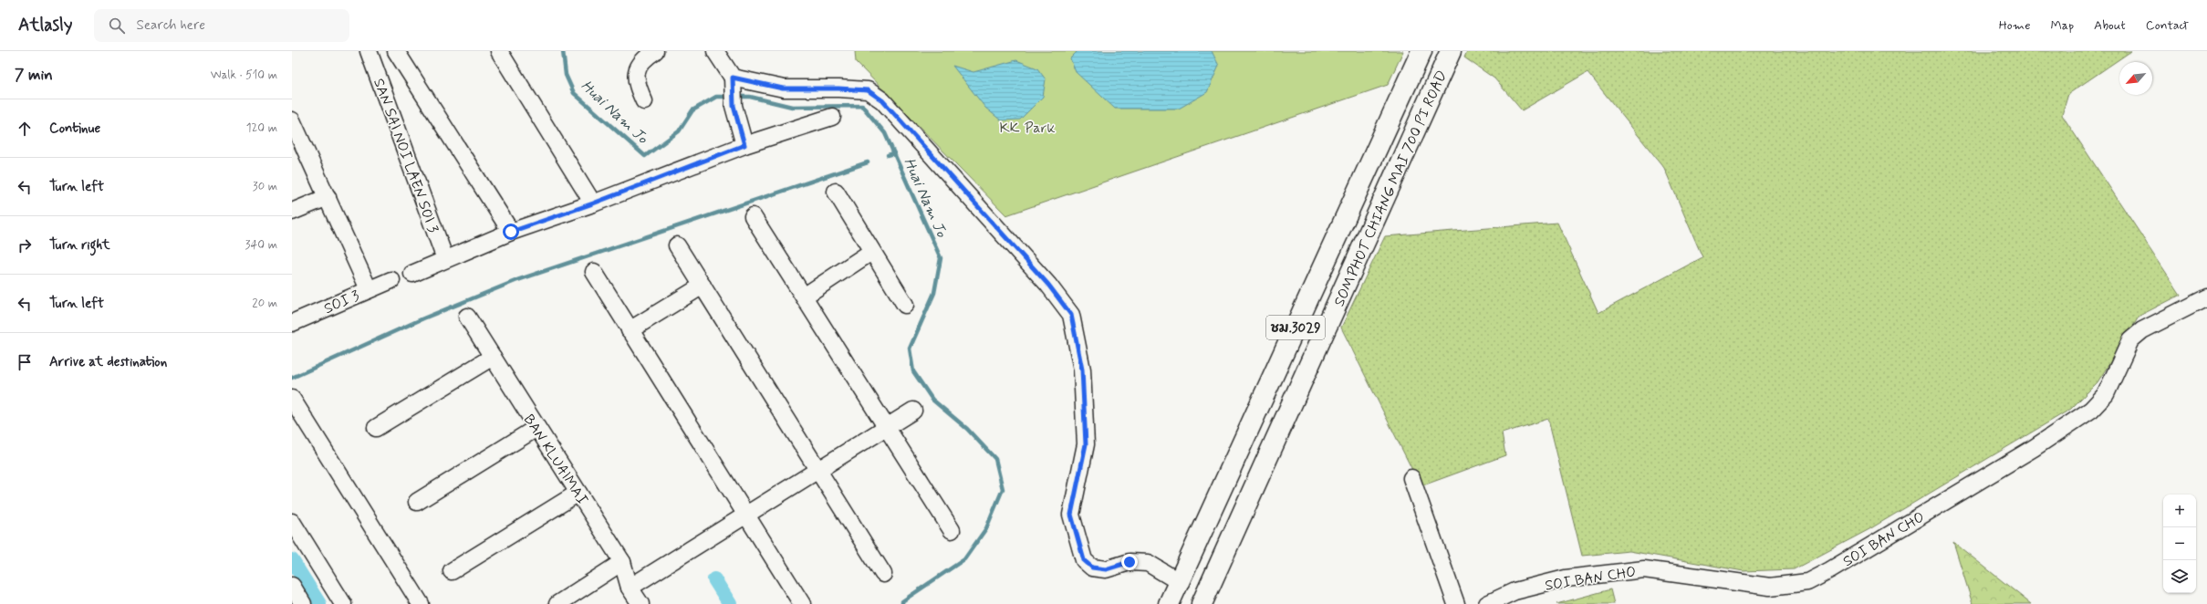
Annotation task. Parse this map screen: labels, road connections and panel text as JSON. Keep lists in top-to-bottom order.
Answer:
{
  "streets": {
    "main road": ["SOMPHOT CHIANG MAI 700 PI ROAD", "ชม.3029"],
    "street": [
      "SAN SAI NOI LAEN SOI 3",
      "SOI 3",
      "BAN KLUAIMAI",
      "SOI BAN CHO"
    ]
  },
  "water": ["Huai Nam Jo"],
  "parks": ["KK Park"],
  "north": "bottom left",
  "page": {
    "header": "Atlasly",
    "search": "Search here",
    "nav": [
      "Home",
      "Map",
      "About",
      "Contact"
    ],
    "heading": ["7 min", "Walk · 510 m"],
    "list": [
      ["Continue", "120 m"],
      ["Turn left", "30 m"],
      ["Turn right", "340 m"],
      ["Turn left", "20 m"],
      "Arrive at destination"
    ],
    "map_buttons": ["+", "−"]
  }
}
